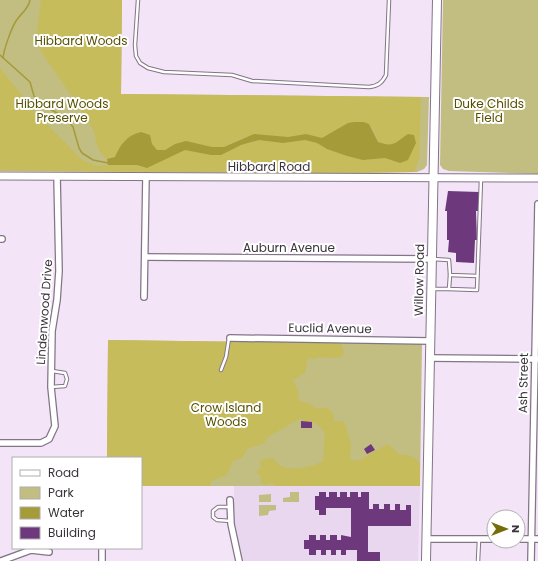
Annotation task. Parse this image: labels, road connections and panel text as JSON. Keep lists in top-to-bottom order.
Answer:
{
  "streets": {
    "main road": ["Willow Road"],
    "street": [
      "Hibbard Road",
      "Auburn Avenue",
      "Lindenwood Drive",
      "Euclid Avenue",
      "Ash Street"
    ]
  },
  "crossings": [
    ["Hibbard Road", "Willow Road"],
    ["Hibbard Road", "Lindenwood Drive"],
    ["Auburn Avenue", "Willow Road"],
    ["Willow Road", "Euclid Avenue"]
  ],
  "parks": [
    "Hibbard Woods",
    "Hibbard Woods Preserve",
    "Duke Childs Field",
    "Crow Island Woods"
  ],
  "legend": [
    "Road",
    "Park",
    "Water",
    "Building"
  ],
  "north": "right"
}
